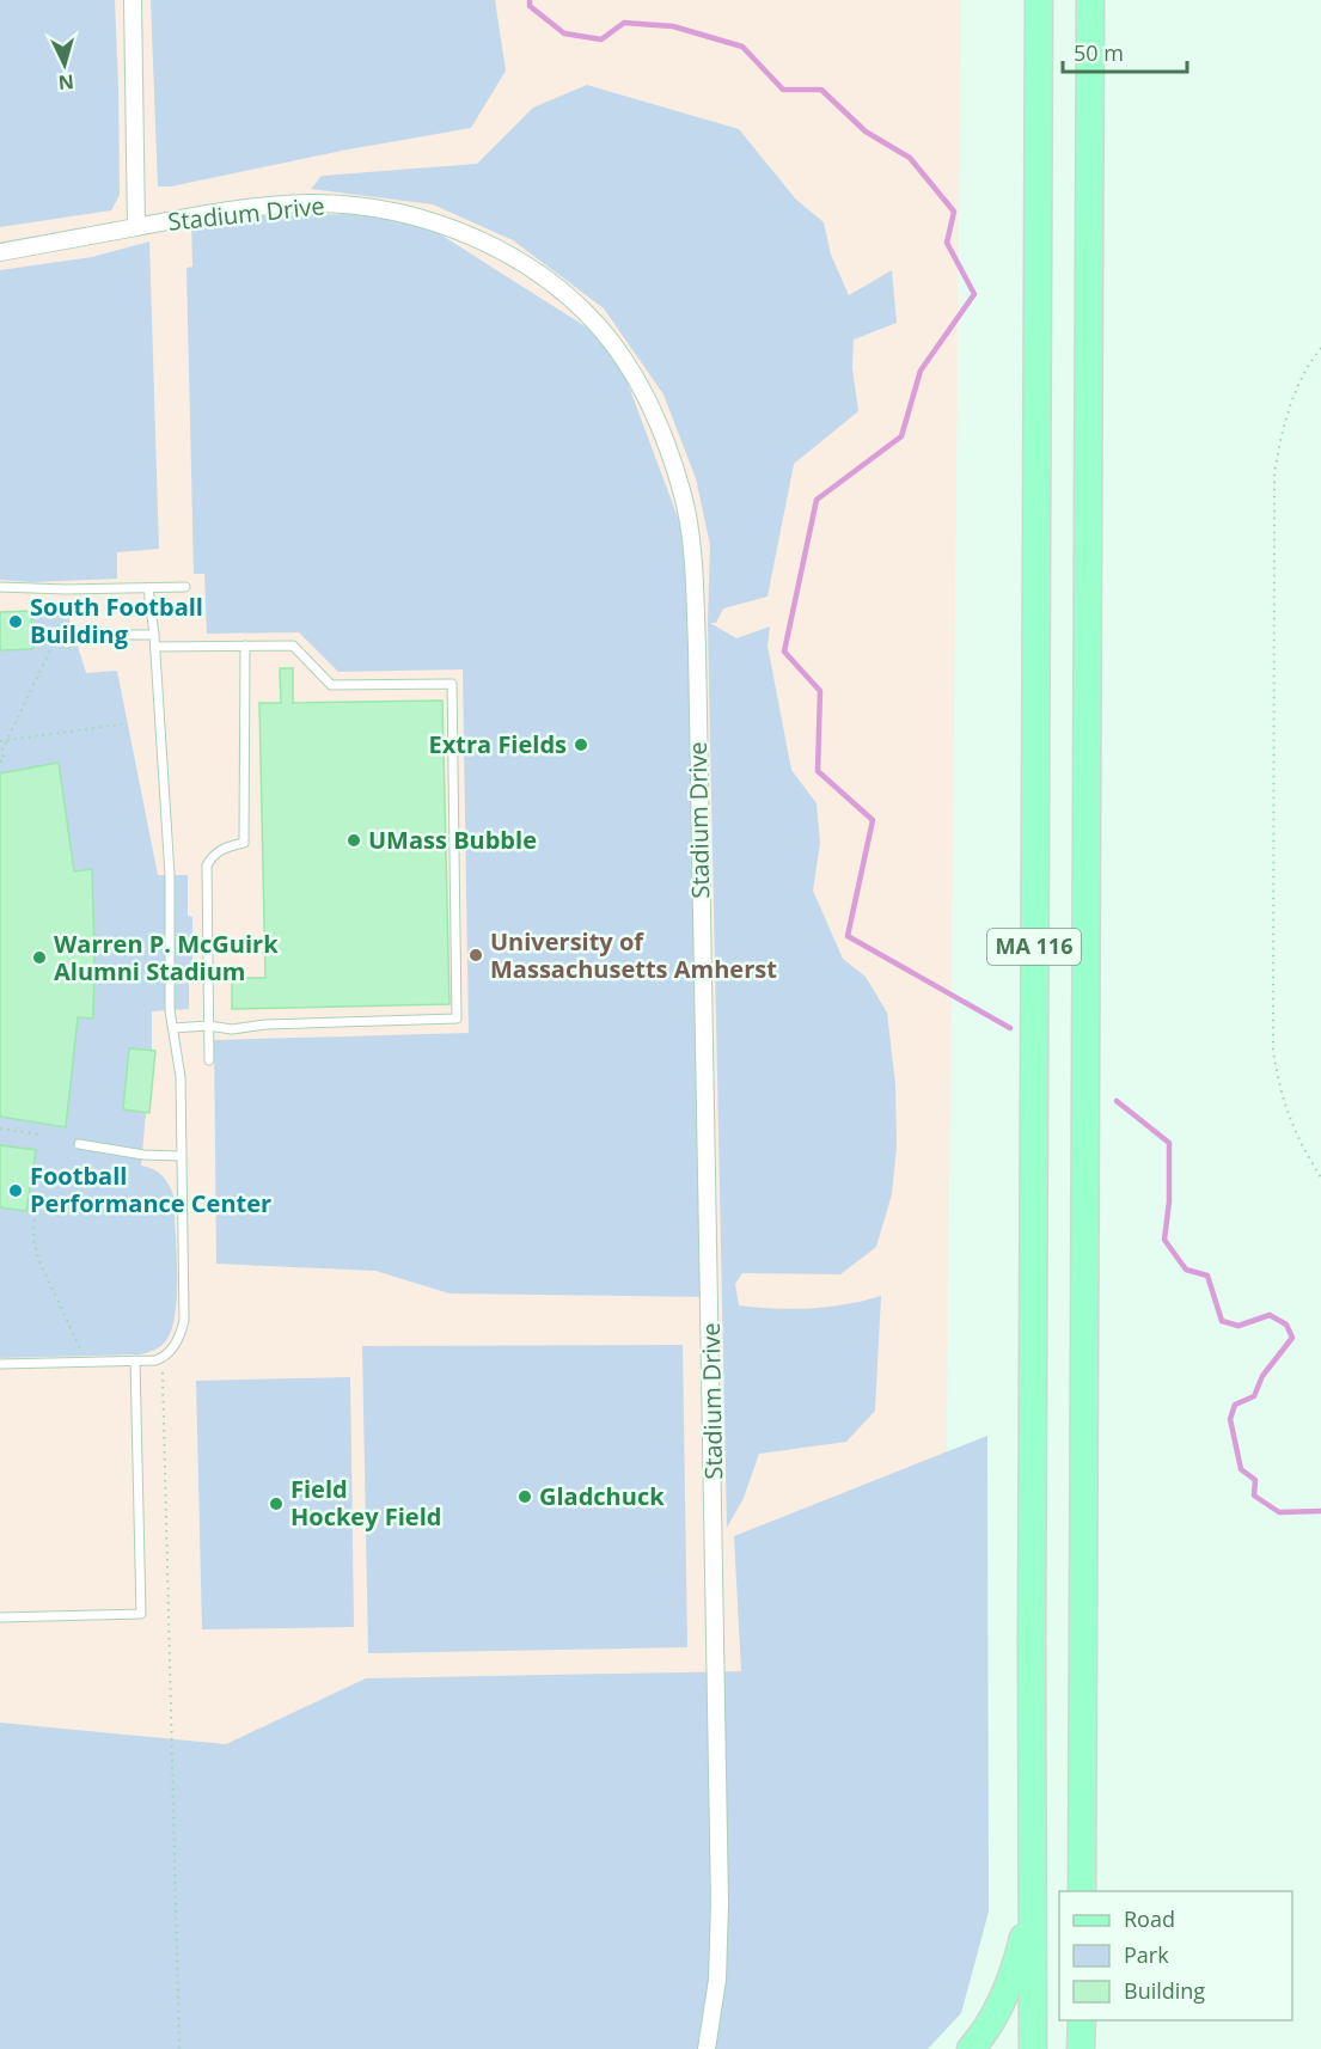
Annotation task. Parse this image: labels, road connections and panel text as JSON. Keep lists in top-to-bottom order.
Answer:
{
  "streets": {
    "main road": ["MA 116"],
    "street": ["Stadium Drive"]
  },
  "places": [
    "South Football Building",
    "Extra Fields",
    "UMass Bubble",
    "University of Massachusetts Amherst",
    "Warren P. McGuirk Alumni Stadium",
    "Football Performance Center",
    "Gladchuck",
    "Field Hockey Field"
  ],
  "legend": ["Road", "Park", "Building"],
  "scale_bar": "50 m",
  "north": "bottom"
}
